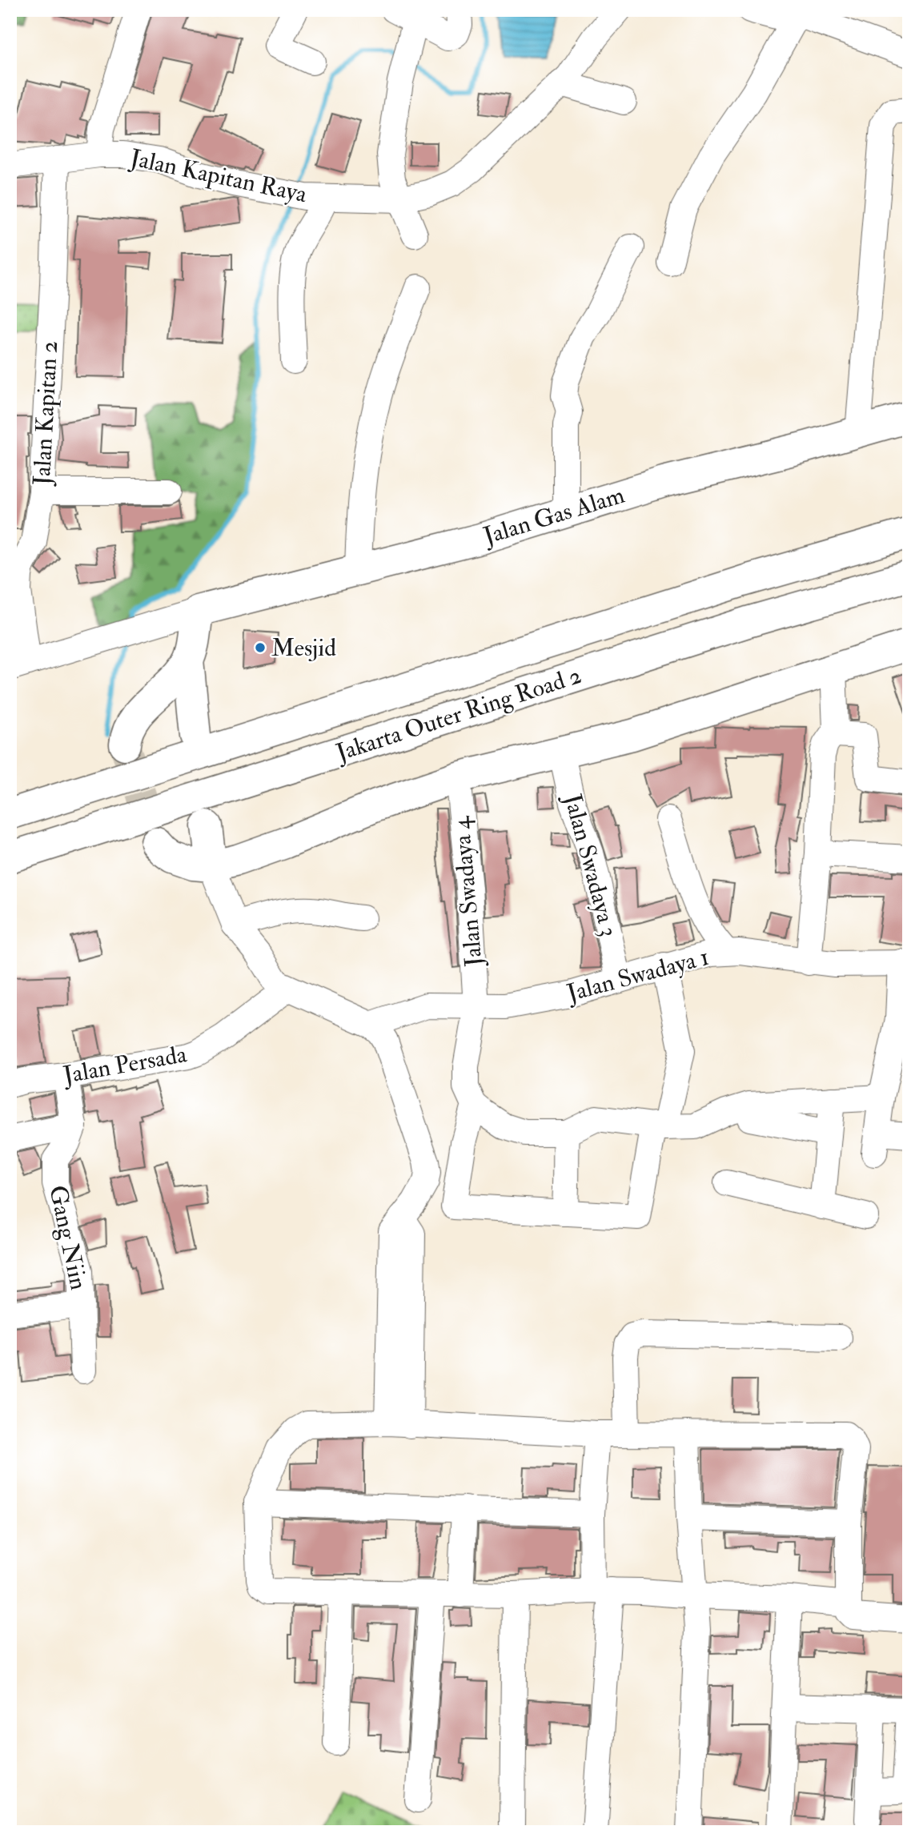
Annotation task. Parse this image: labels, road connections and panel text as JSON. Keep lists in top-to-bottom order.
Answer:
{
  "streets": {
    "main road": ["Jalan Gas Alam", "Jakarta Outer Ring Road 2"],
    "street": [
      "Jalan Kapitan Raya",
      "Jalan Kapitan 2",
      "Jalan Swadaya 3",
      "Jalan Swadaya 4",
      "Jalan Swadaya 1",
      "Jalan Persada",
      "Gang Niin"
    ]
  },
  "crossings": [
    ["Jalan Kapitan Raya", "Jalan Kapitan 2"],
    ["Jalan Kapitan 2", "Jalan Gas Alam"],
    ["Jalan Swadaya 3", "Jalan Swadaya 1"],
    ["Jalan Swadaya 4", "Jalan Swadaya 1"]
  ],
  "places": ["Mesjid"]
}
